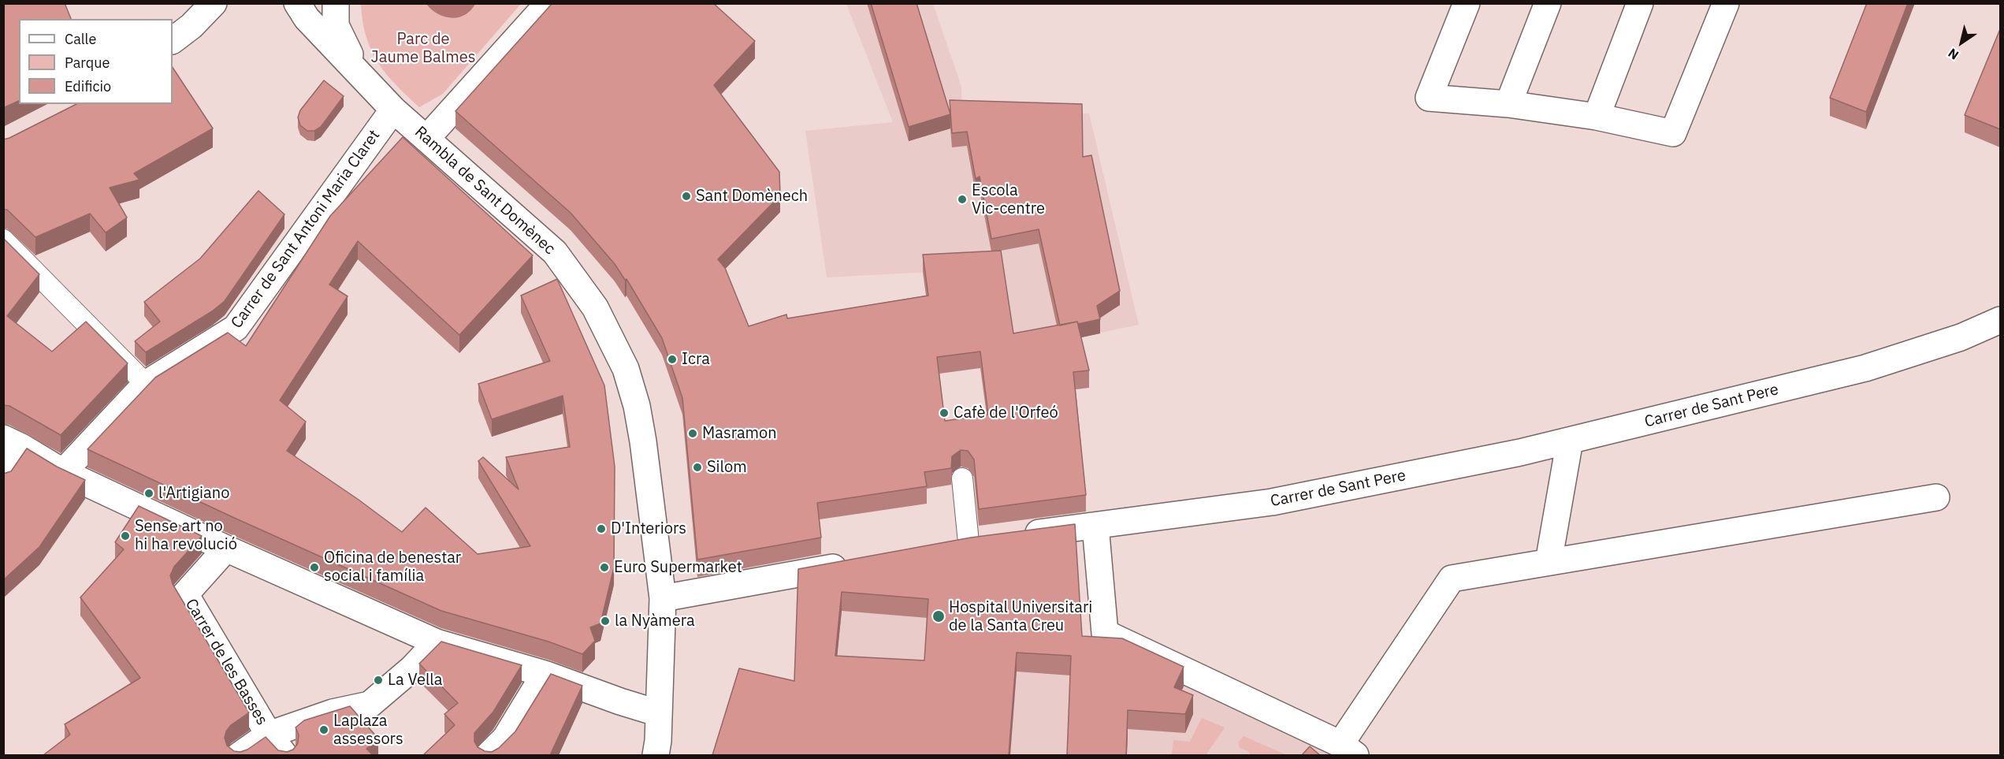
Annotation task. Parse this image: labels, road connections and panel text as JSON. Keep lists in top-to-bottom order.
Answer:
{
  "streets": {
    "street": [
      "Rambla de Sant Domènec",
      "Carrer de Sant Antoni Maria Claret",
      "Carrer de Sant Pere",
      "Carrer de les Basses"
    ]
  },
  "crossings": [
    ["Rambla de Sant Domènec", "Carrer de Sant Antoni Maria Claret"]
  ],
  "parks": ["Parc de Jaume Balmes"],
  "places": [
    "Sant Domènech",
    "Escola Vic-centre",
    "Icra",
    "Cafè de l'Orfeó",
    "Masramon",
    "Silom",
    "l'Artigiano",
    "D'Interiors",
    "Sense art no hi ha revolució",
    "Oficina de benestar social i família",
    "Euro Supermarket",
    "Hospital Universitari de la Santa Creu",
    "la Nyàmera",
    "La Vella",
    "Laplaza assessors"
  ],
  "legend": ["Calle", "Parque", "Edificio"],
  "north": "bottom left"
}
